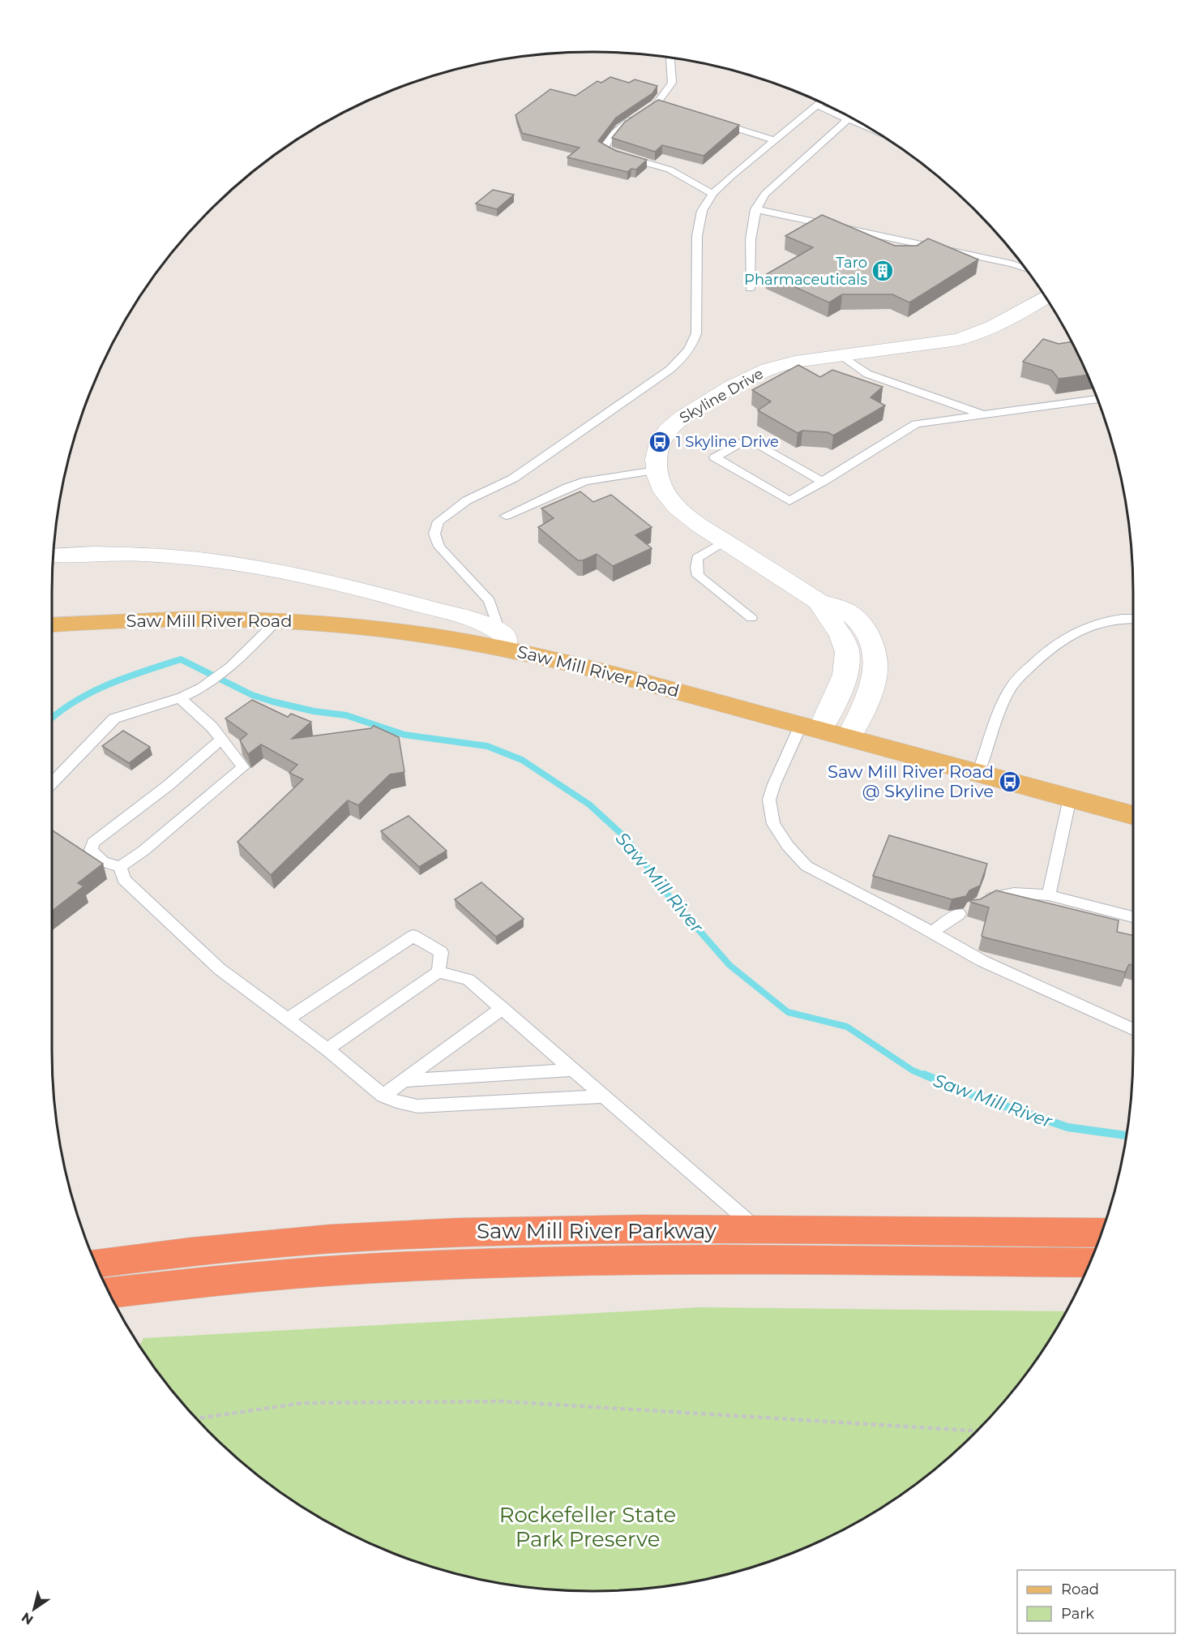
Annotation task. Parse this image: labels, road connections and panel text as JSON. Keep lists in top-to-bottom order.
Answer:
{
  "streets": {
    "highway": ["Saw Mill River Parkway"],
    "main road": ["Saw Mill River Road"],
    "street": ["Skyline Drive"]
  },
  "water": ["Saw Mill River"],
  "parks": ["Rockefeller State Park Preserve"],
  "places": {
    "building": ["Taro Pharmaceuticals"],
    "bus stop": ["1 Skyline Drive", "Saw Mill River Road @ Skyline Drive"]
  },
  "legend": ["Road", "Park"],
  "north": "bottom left"
}
